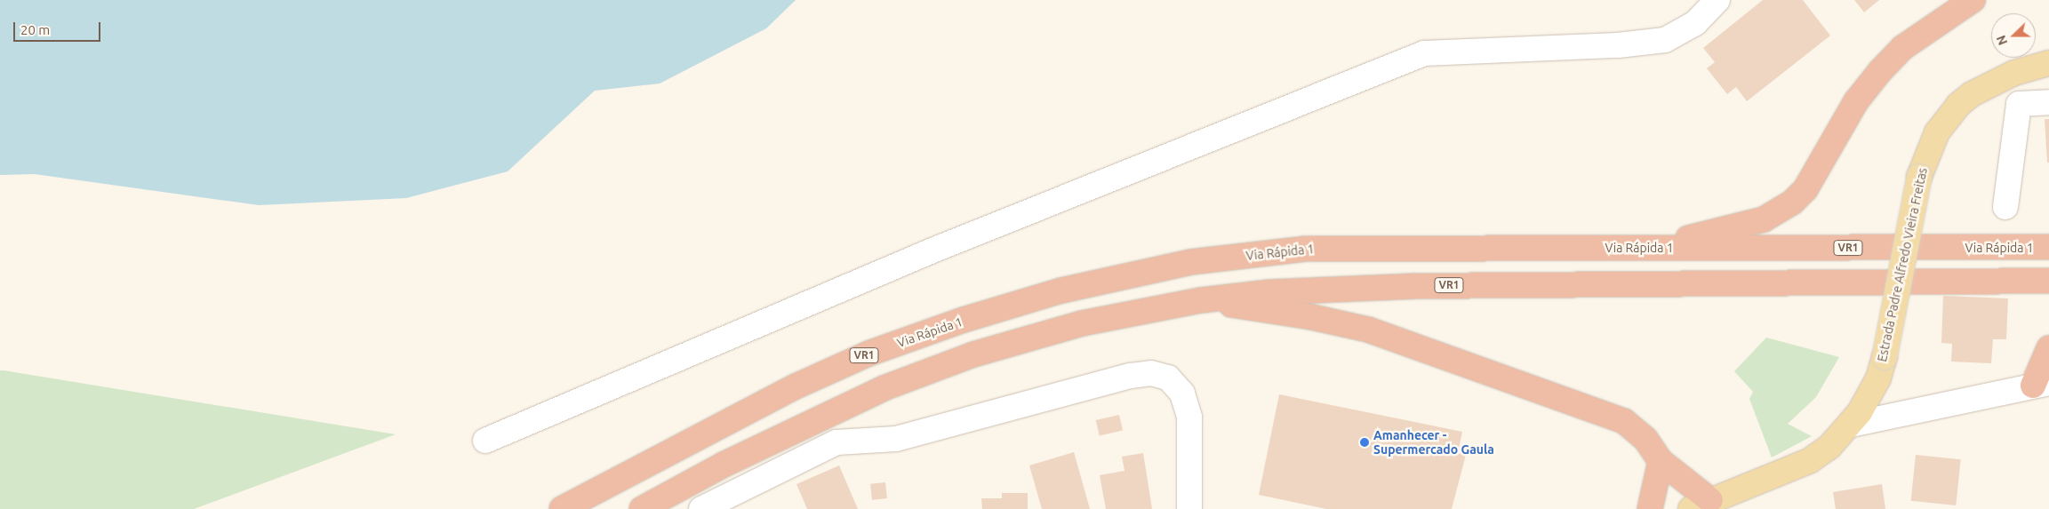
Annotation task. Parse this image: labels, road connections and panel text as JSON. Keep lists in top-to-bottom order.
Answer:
{
  "streets": {
    "highway": ["Via Rápida 1", "VR1"],
    "main road": ["Estrada Padre Alfredo Vieira Freitas"]
  },
  "places": ["Amanhecer - Supermercado Gaula"],
  "scale_bar": "20 m",
  "north": "left"
}
